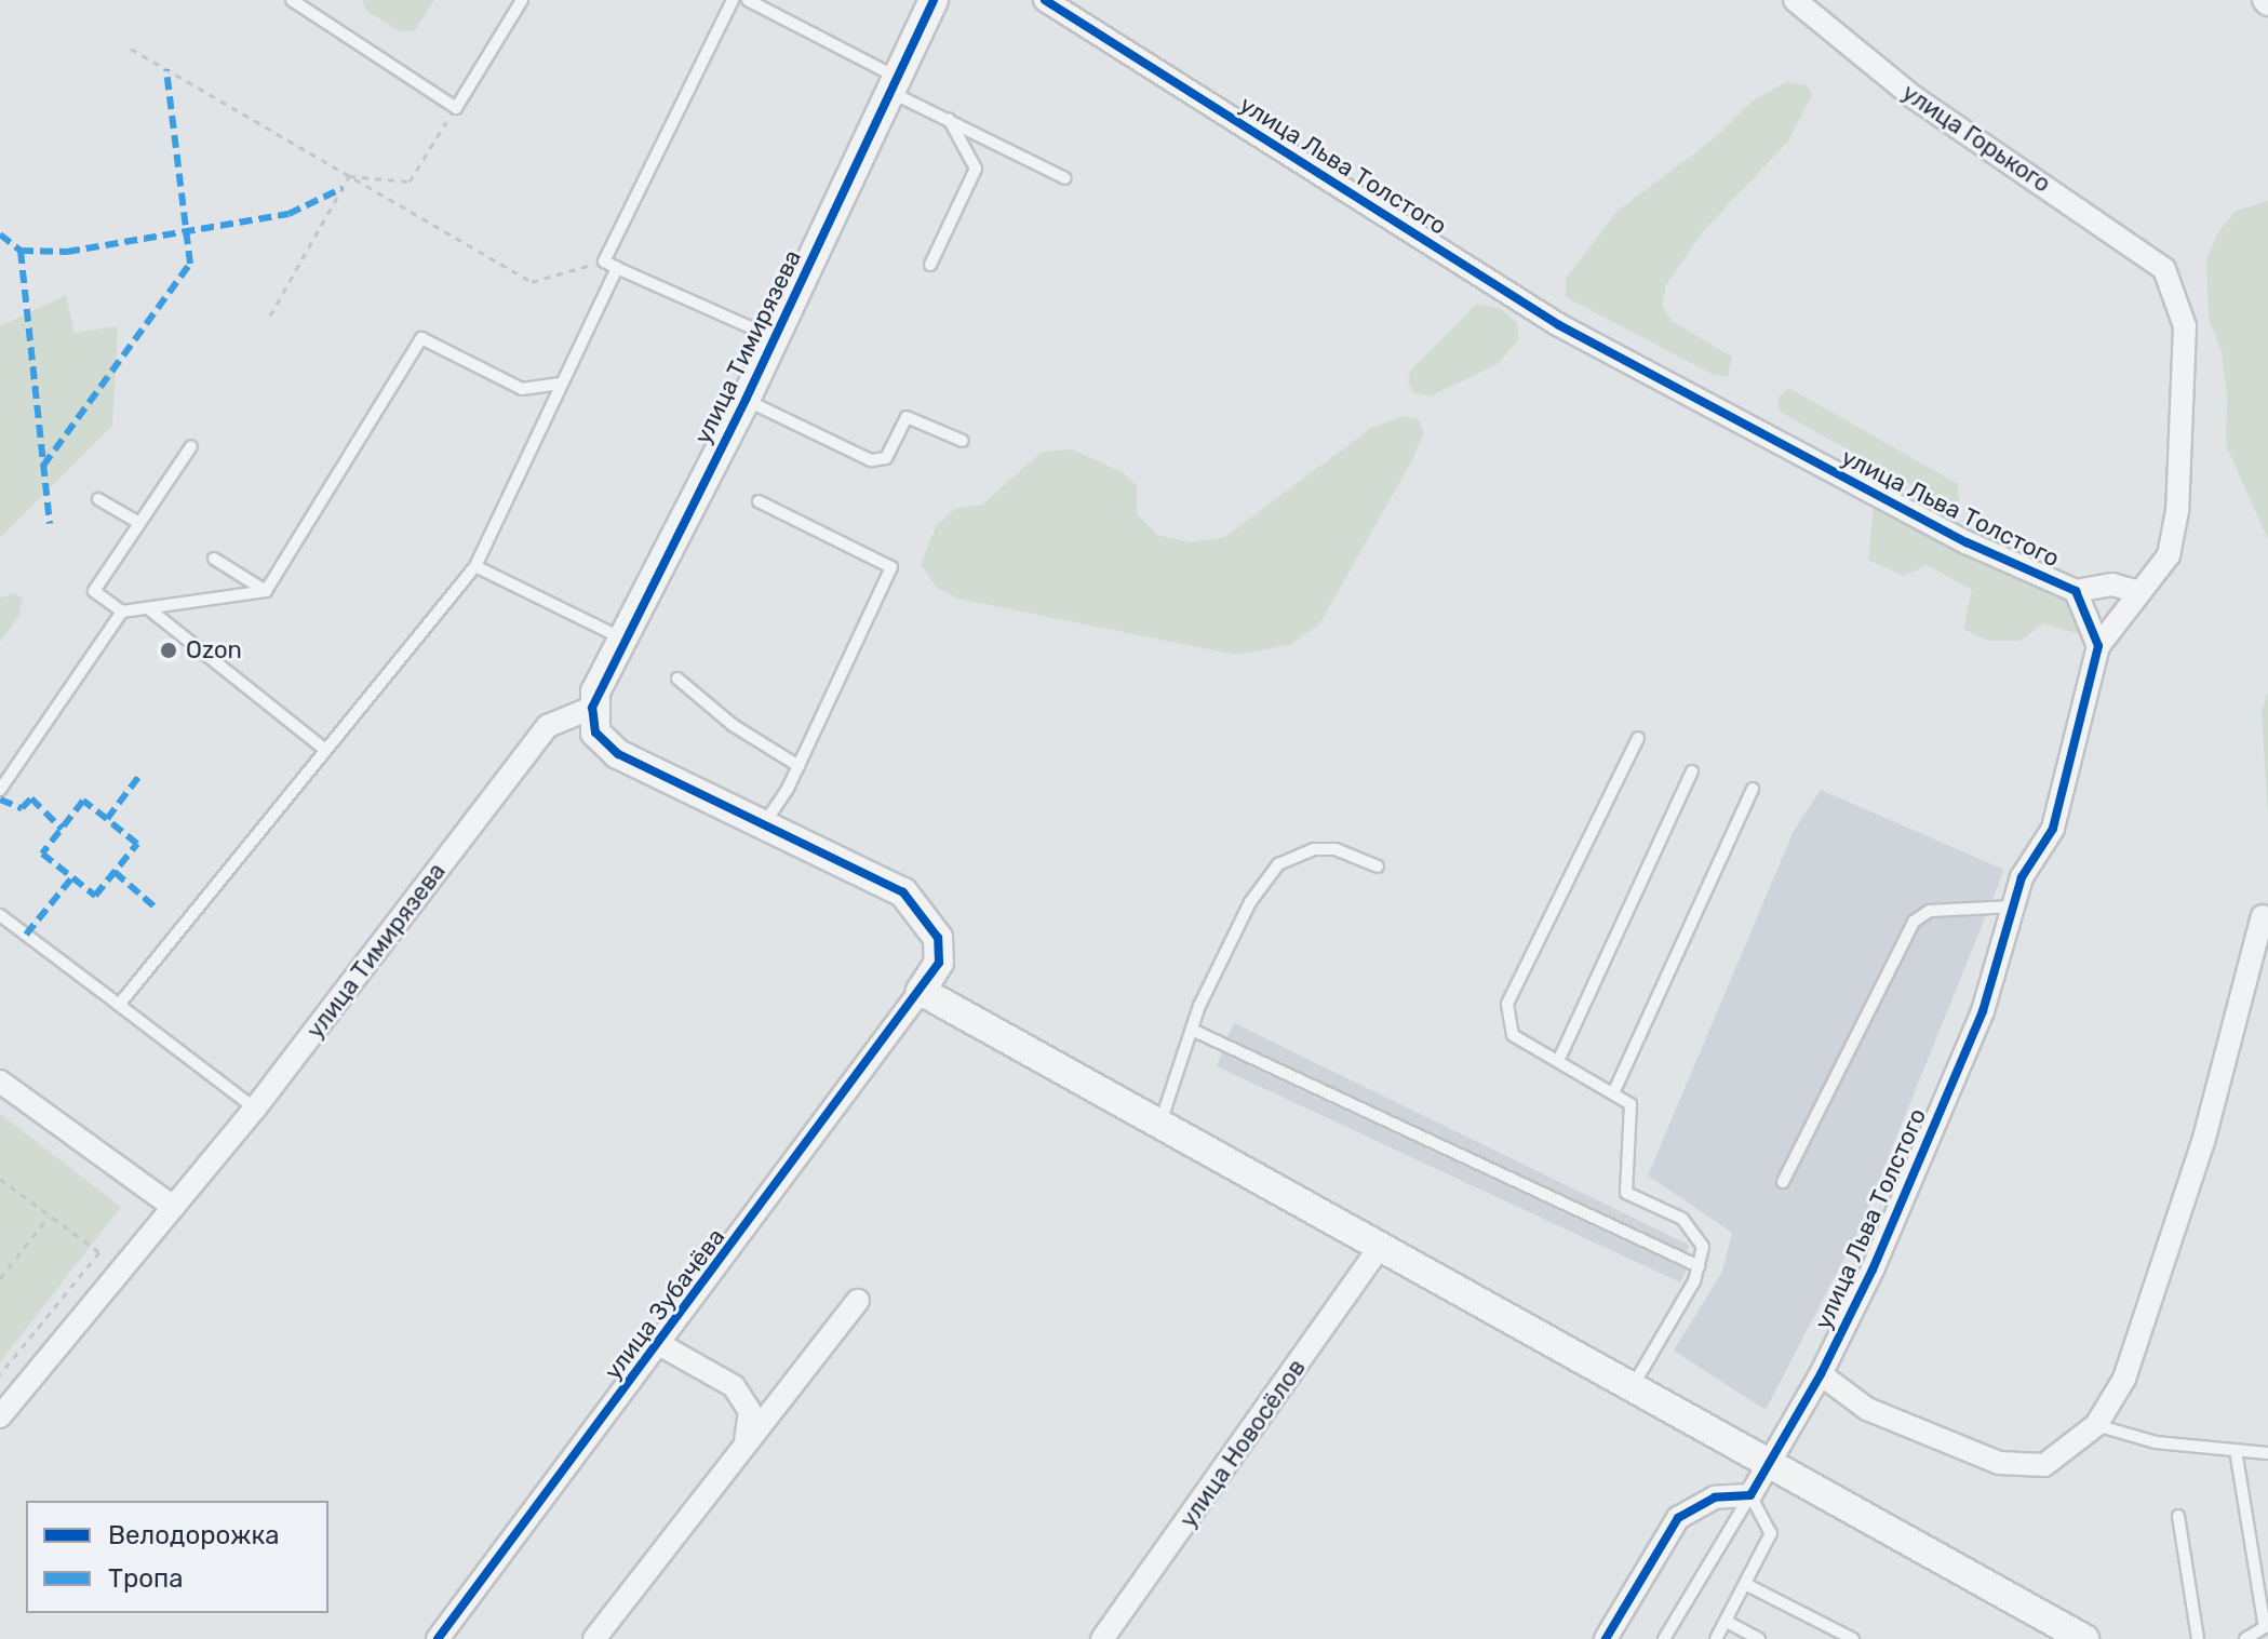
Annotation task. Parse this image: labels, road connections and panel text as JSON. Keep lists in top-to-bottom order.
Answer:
{
  "streets": {
    "street": [
      "улица Горького",
      "улица Льва Толстого",
      "улица Тимирязева",
      "улица Зубачёва",
      "улица Новосёлов"
    ]
  },
  "places": ["Ozon"],
  "legend": ["Велодорожка", "Тропа"]
}
